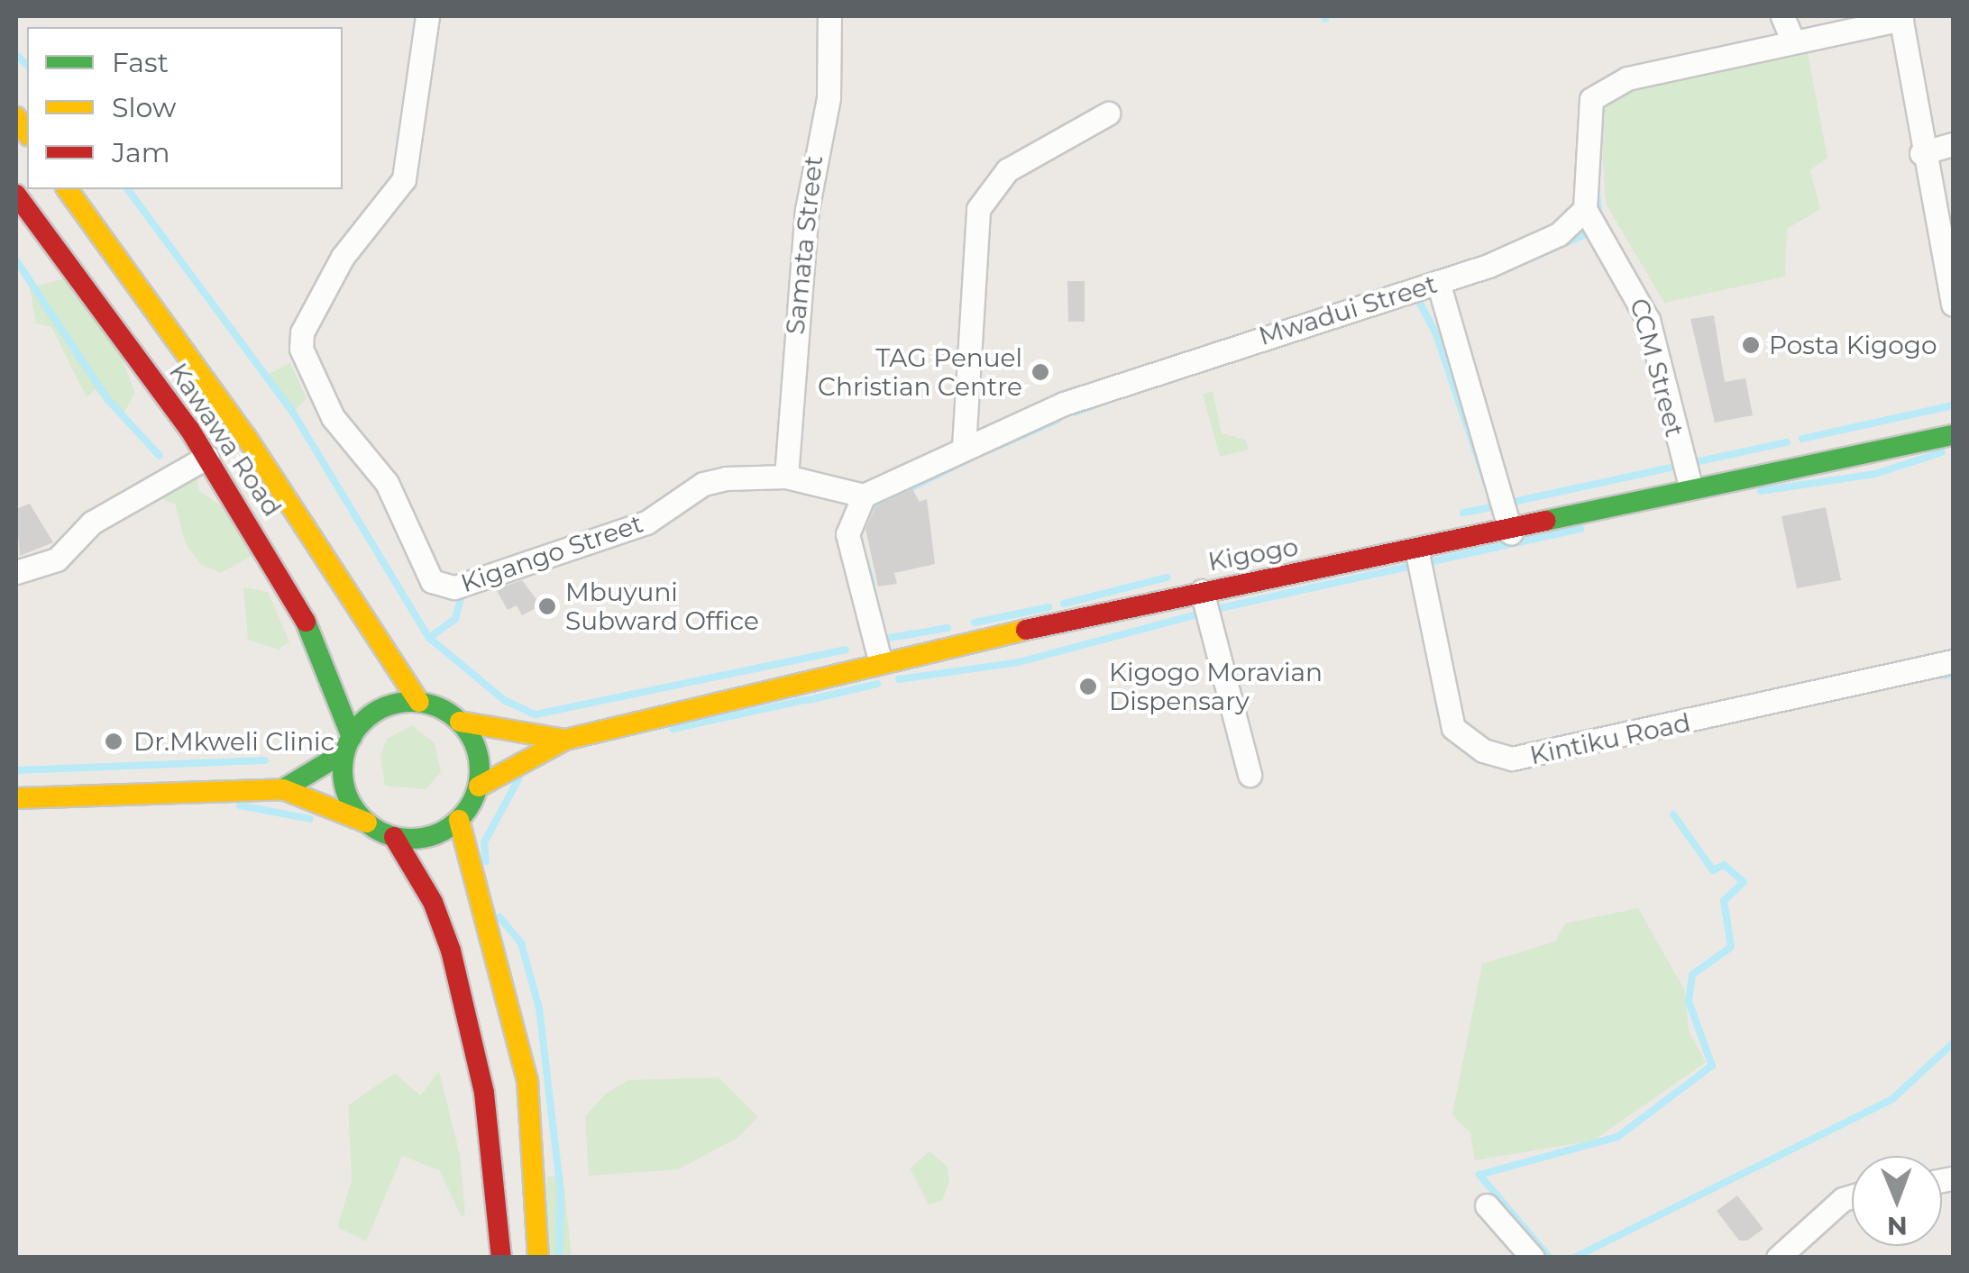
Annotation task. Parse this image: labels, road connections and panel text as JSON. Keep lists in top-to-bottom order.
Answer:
{
  "streets": {
    "main road": ["Kawawa Road", "Kigogo"],
    "street": [
      "Samata Street",
      "Mwadui Street",
      "CCM Street",
      "Kigango Street",
      "Kintiku Road"
    ]
  },
  "crossings": [
    ["Samata Street", "Kigango Street"],
    ["Mwadui Street", "CCM Street"],
    ["Mwadui Street", "Kigango Street"],
    ["CCM Street", "Kigogo"],
    ["Kigogo", "Kintiku Road"]
  ],
  "places": [
    "Posta Kigogo",
    "TAG Penuel Christian Centre",
    "Mbuyuni Subward Office",
    "Kigogo Moravian Dispensary",
    "Dr.Mkweli Clinic"
  ],
  "legend": ["Fast", "Slow", "Jam"],
  "north": "bottom"
}
